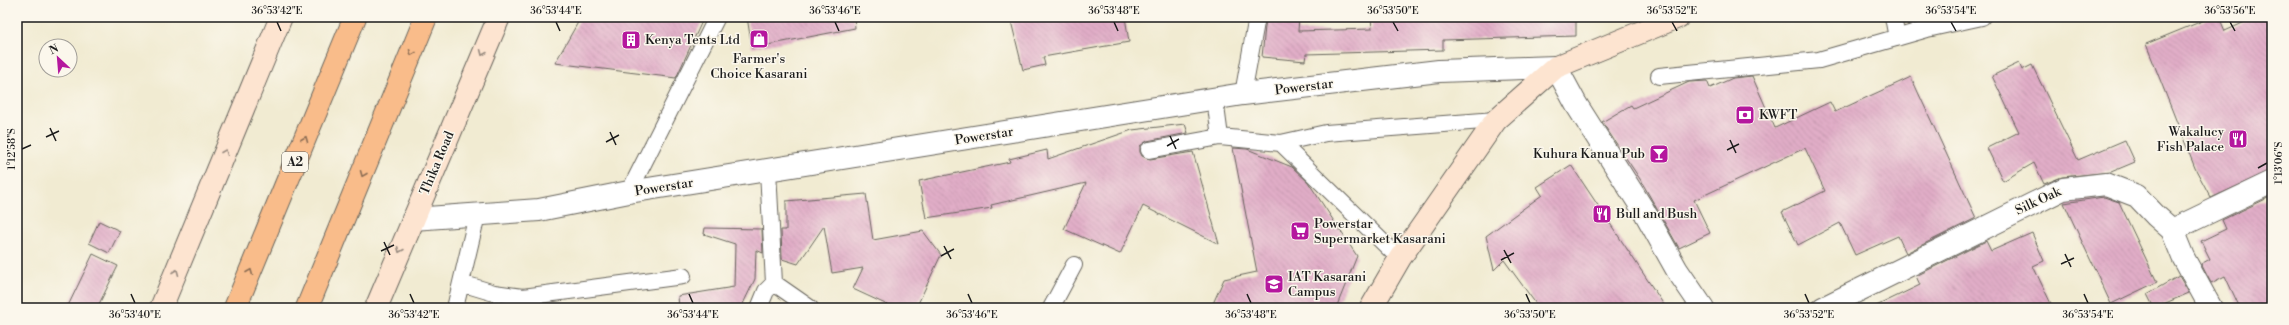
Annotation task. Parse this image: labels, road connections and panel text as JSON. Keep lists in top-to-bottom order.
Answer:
{
  "streets": {
    "highway": ["A2"],
    "main road": ["Thika Road"],
    "street": ["Powerstar", "Silk Oak"]
  },
  "crossings": [
    ["Powerstar", "Thika Road"]
  ],
  "one_way": ["Thika Road"],
  "places": {
    "shop": ["Farmer's Choice Kasarani"],
    "building": ["Kenya Tents Ltd"],
    "bank": ["KWFT"],
    "restaurant": ["Wakalucy Fish Palace", "Bull and Bush"],
    "bar": ["Kuhura Kanua Pub"],
    "supermarket": ["Powerstar Supermarket Kasarani"],
    "school or university": ["IAT Kasarani Campus"]
  },
  "north": "top left",
  "coordinates": [
    "36°53'42\"E",
    "36°53'44\"E",
    "36°53'46\"E",
    "36°53'48\"E",
    "36°53'50\"E",
    "36°53'52\"E",
    "36°53'54\"E",
    "36°53'56\"E",
    "1°12'58\"S",
    "1°13'06\"S",
    "36°53'40\"E"
  ]
}
